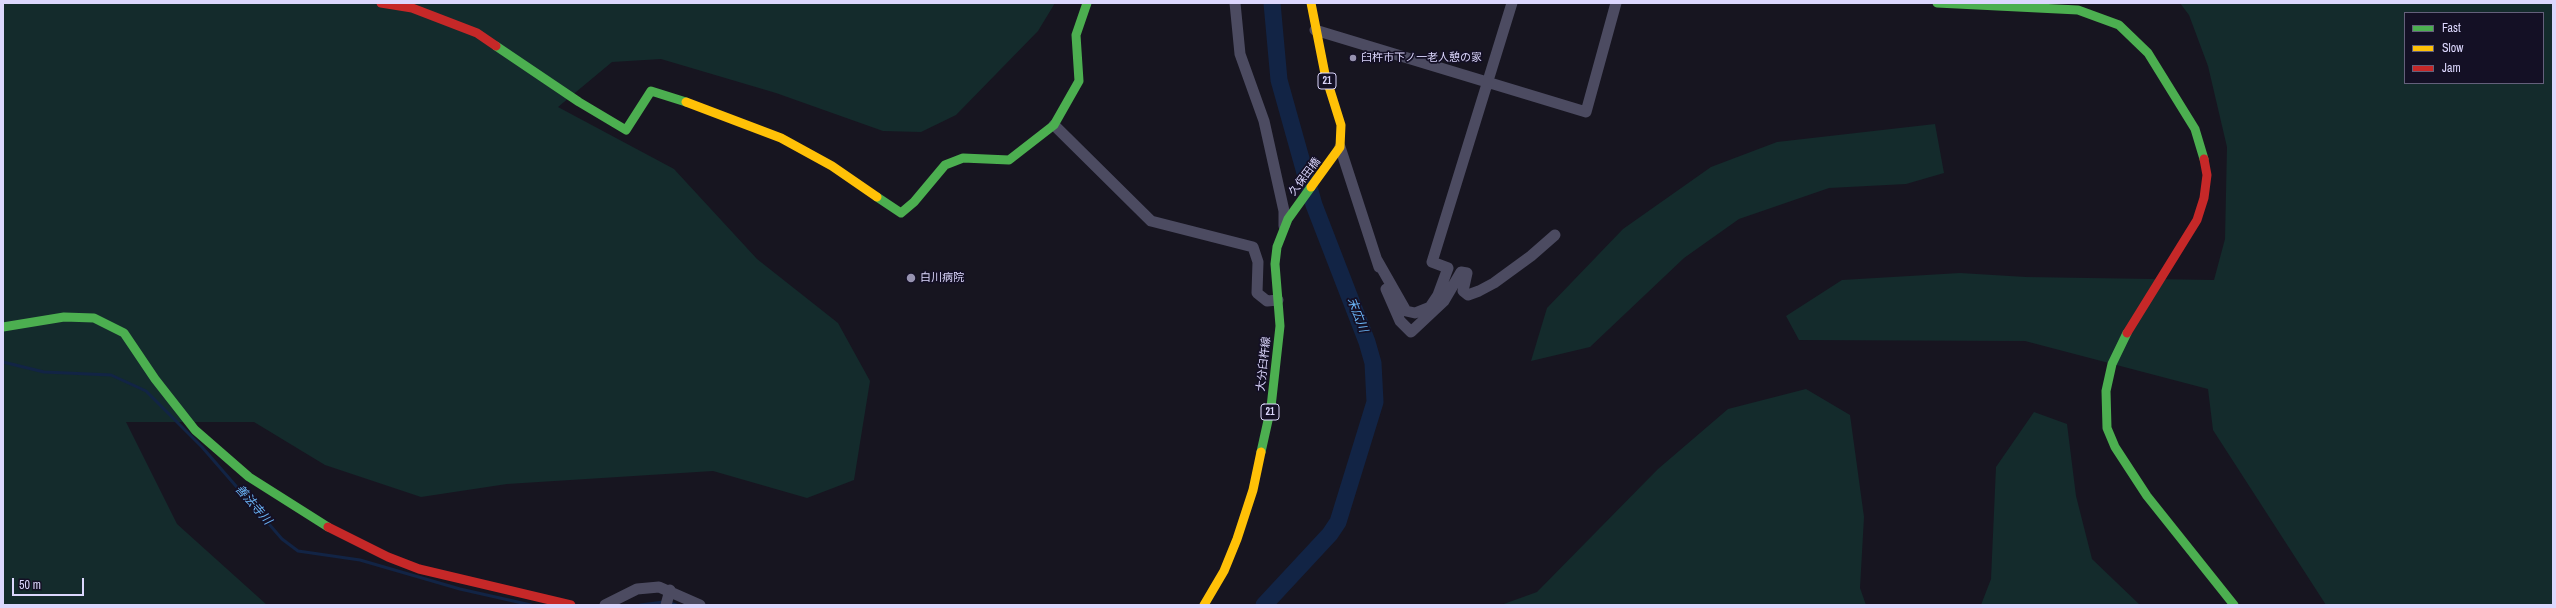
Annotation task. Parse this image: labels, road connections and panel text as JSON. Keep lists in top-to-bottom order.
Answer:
{
  "streets": {
    "street": ["21", "久保田橋", "大分臼杵線"]
  },
  "crossings": [
    ["21", "久保田橋"],
    ["久保田橋", "大分臼杵線"]
  ],
  "water": ["末広川", "善法寺川"],
  "places": ["臼杵市下ノ一老人憩の家", "白川病院"],
  "legend": ["Fast", "Slow", "Jam"],
  "scale_bar": "50 m"
}
